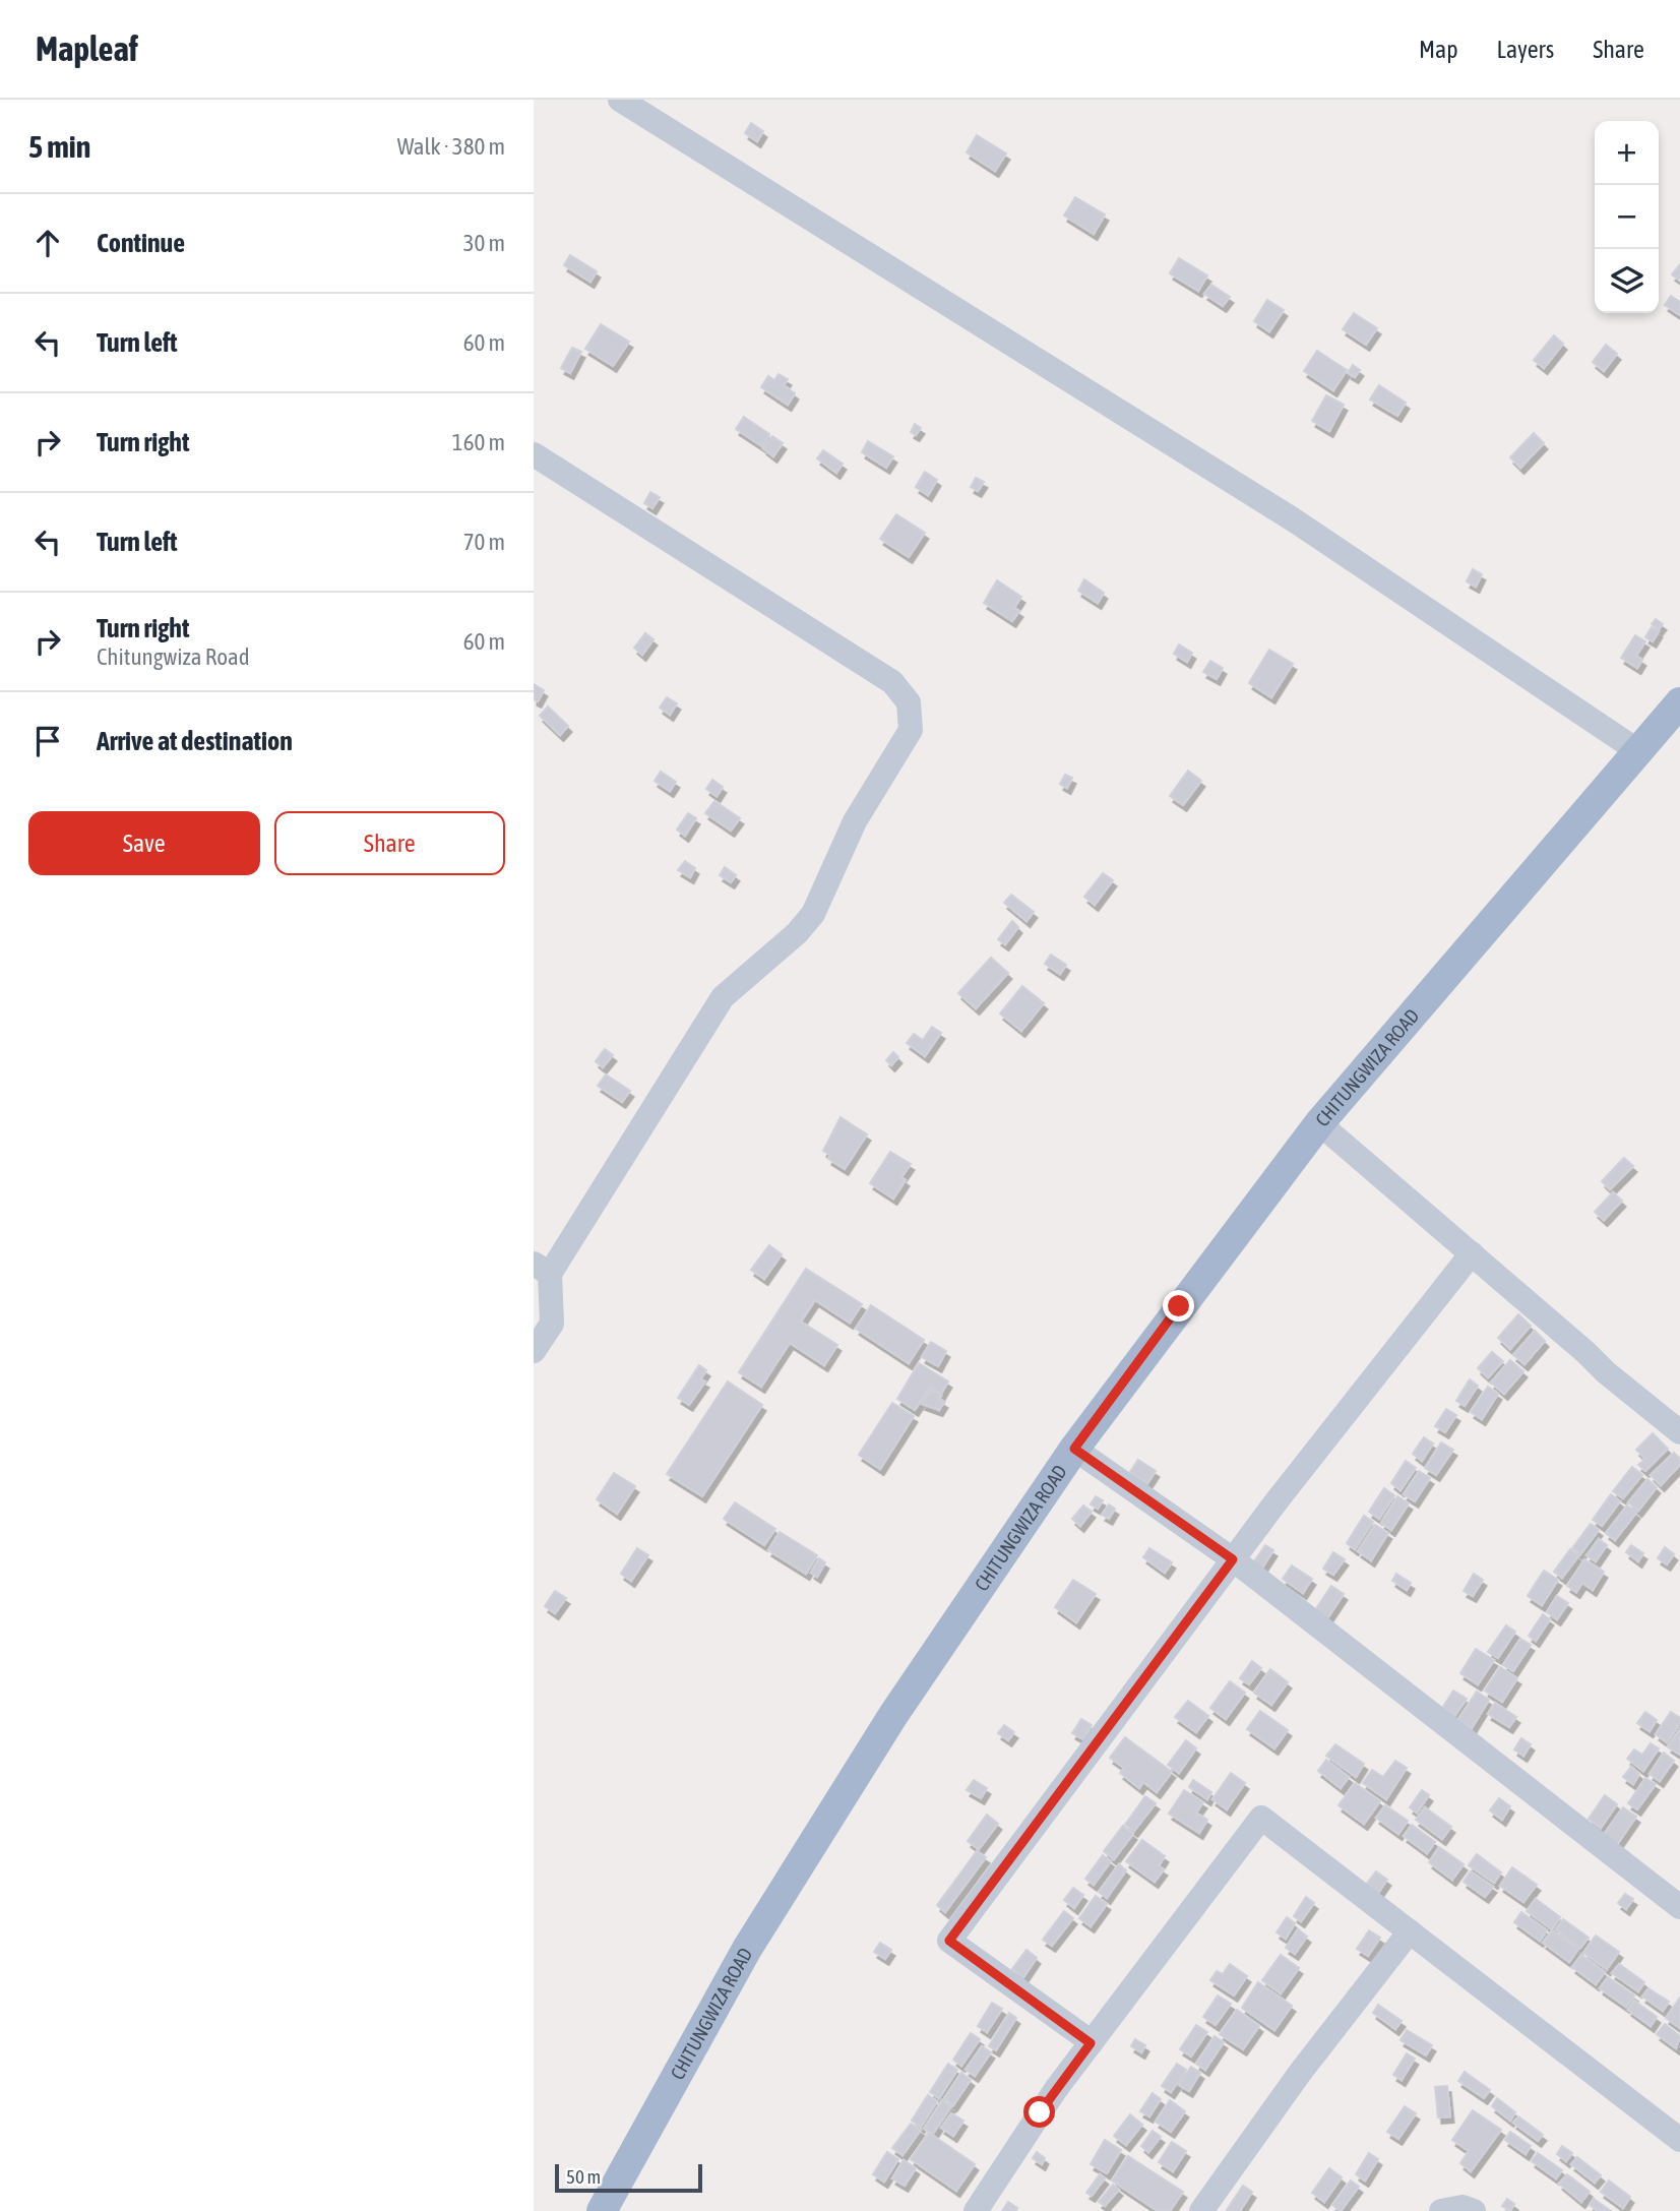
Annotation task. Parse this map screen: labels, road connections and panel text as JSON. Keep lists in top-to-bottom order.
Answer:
{
  "streets": {
    "main road": ["CHITUNGWIZA ROAD"]
  },
  "scale_bar": "50 m",
  "page": {
    "header": "Mapleaf",
    "nav": ["Map", "Layers", "Share"],
    "heading": ["5 min", "Walk · 380 m"],
    "map_buttons": ["+", "−"],
    "list": [
      ["Continue", "30 m"],
      ["Turn left", "60 m"],
      ["Turn right", "160 m"],
      ["Turn left", "70 m"],
      ["Turn right", "Chitungwiza Road", "60 m"],
      "Arrive at destination"
    ],
    "buttons": ["Save", "Share"],
    "scale": "50 m"
  }
}
